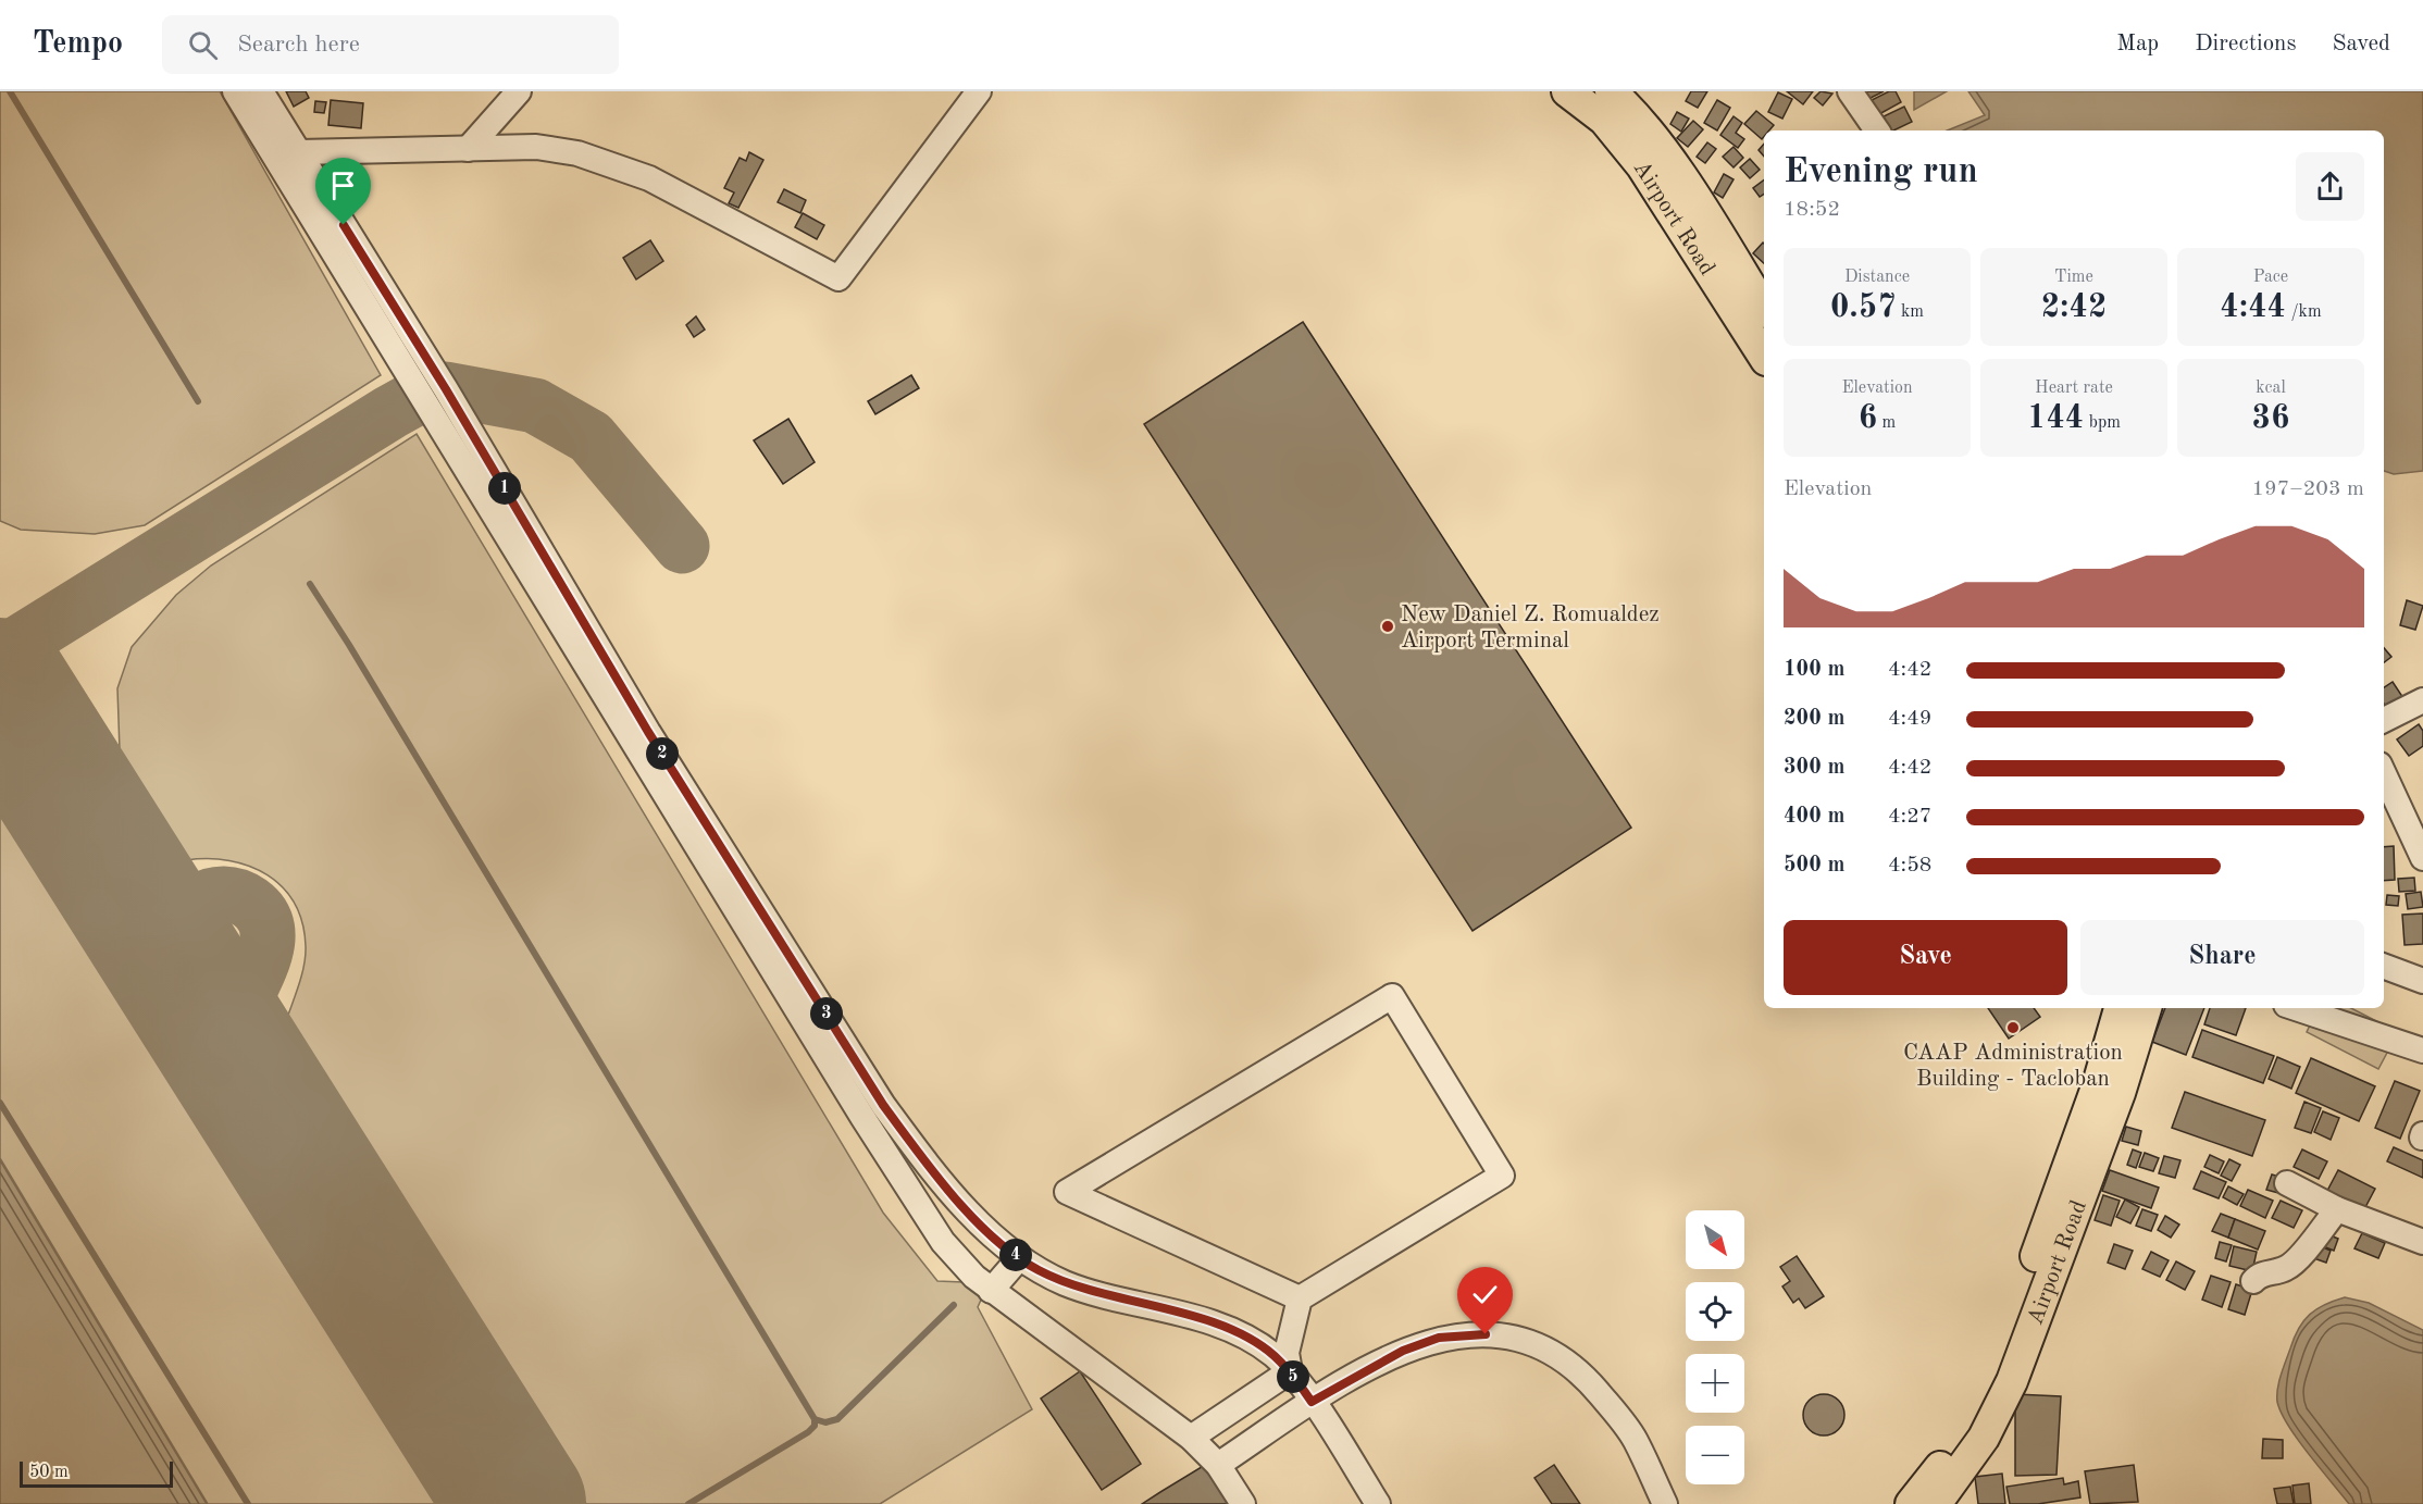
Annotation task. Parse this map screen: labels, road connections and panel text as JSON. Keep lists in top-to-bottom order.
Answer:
{
  "streets": {
    "main road": ["Airport Road"]
  },
  "places": ["New Daniel Z. Romualdez Airport Terminal", "CAAP Administration Building - Tacloban"],
  "scale_bar": "50 m",
  "north": "bottom right",
  "page": {
    "header": "Tempo",
    "search": "Search here",
    "nav": ["Map", "Directions", "Saved"],
    "heading": ["Evening run", "18:52"],
    "stats": [
      ["Distance", "0.57 km"],
      ["Time", "2:42"],
      ["Pace", "4:44 /km"],
      ["Elevation", "6 m"],
      ["Heart rate", "144 bpm"],
      ["kcal", "36"]
    ],
    "chart": ["Elevation", "197–203 m"],
    "pins": [
      "1",
      "2",
      "3",
      "4",
      "5"
    ],
    "list": [
      {
        "name": "100 m",
        "note": "4:42"
      },
      {
        "name": "200 m",
        "note": "4:49"
      },
      {
        "name": "300 m",
        "note": "4:42"
      },
      {
        "name": "400 m",
        "note": "4:27"
      },
      {
        "name": "500 m",
        "note": "4:58"
      }
    ],
    "buttons": ["Save", "Share"],
    "map_buttons": ["+", "−"],
    "scale": "50 m"
  }
}
